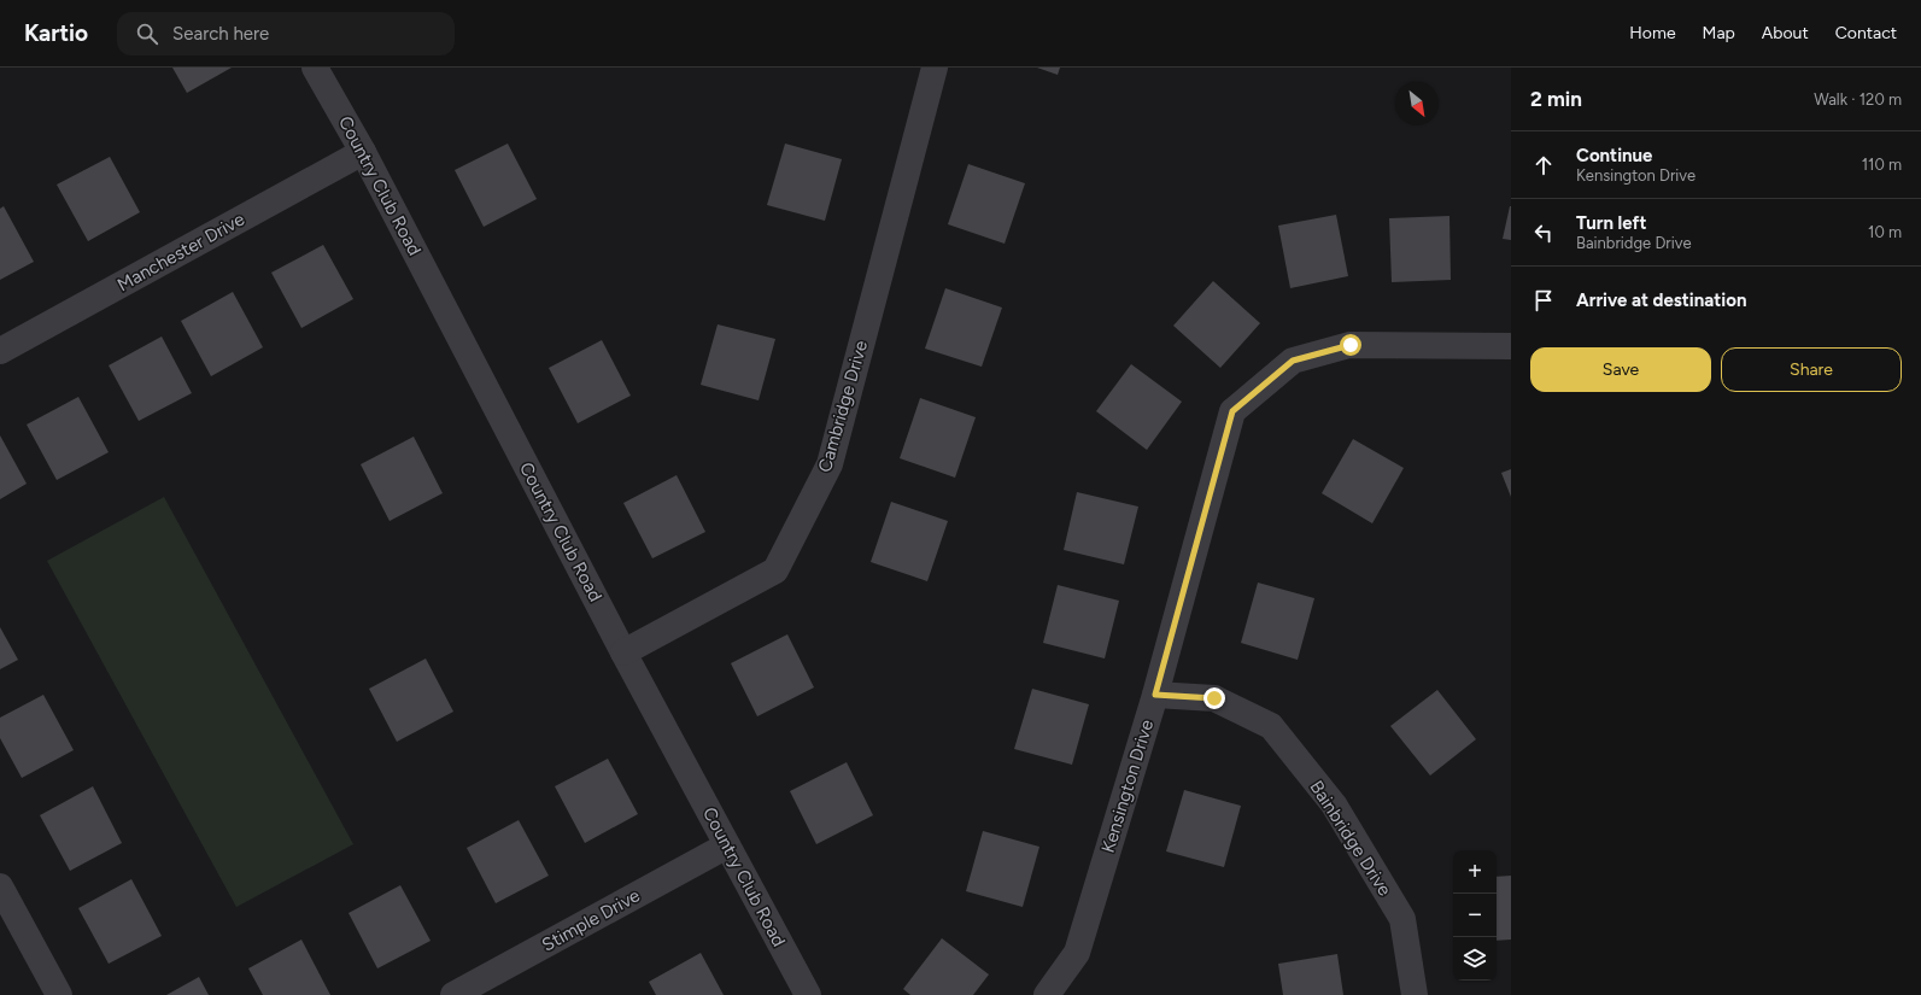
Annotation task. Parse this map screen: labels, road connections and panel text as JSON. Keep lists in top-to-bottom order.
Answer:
{
  "streets": {
    "street": [
      "Country Club Road",
      "Manchester Drive",
      "Cambridge Drive",
      "Kensington Drive",
      "Bainbridge Drive",
      "Stimple Drive"
    ]
  },
  "crossings": [
    ["Country Club Road", "Manchester Drive"],
    ["Country Club Road", "Cambridge Drive"],
    ["Country Club Road", "Stimple Drive"],
    ["Kensington Drive", "Bainbridge Drive"]
  ],
  "north": "bottom right",
  "page": {
    "header": "Kartio",
    "search": "Search here",
    "nav": [
      "Home",
      "Map",
      "About",
      "Contact"
    ],
    "heading": ["2 min", "Walk · 120 m"],
    "list": [
      ["Continue", "Kensington Drive", "110 m"],
      ["Turn left", "Bainbridge Drive", "10 m"],
      "Arrive at destination"
    ],
    "buttons": ["Save", "Share"],
    "map_buttons": ["+", "−"]
  }
}
